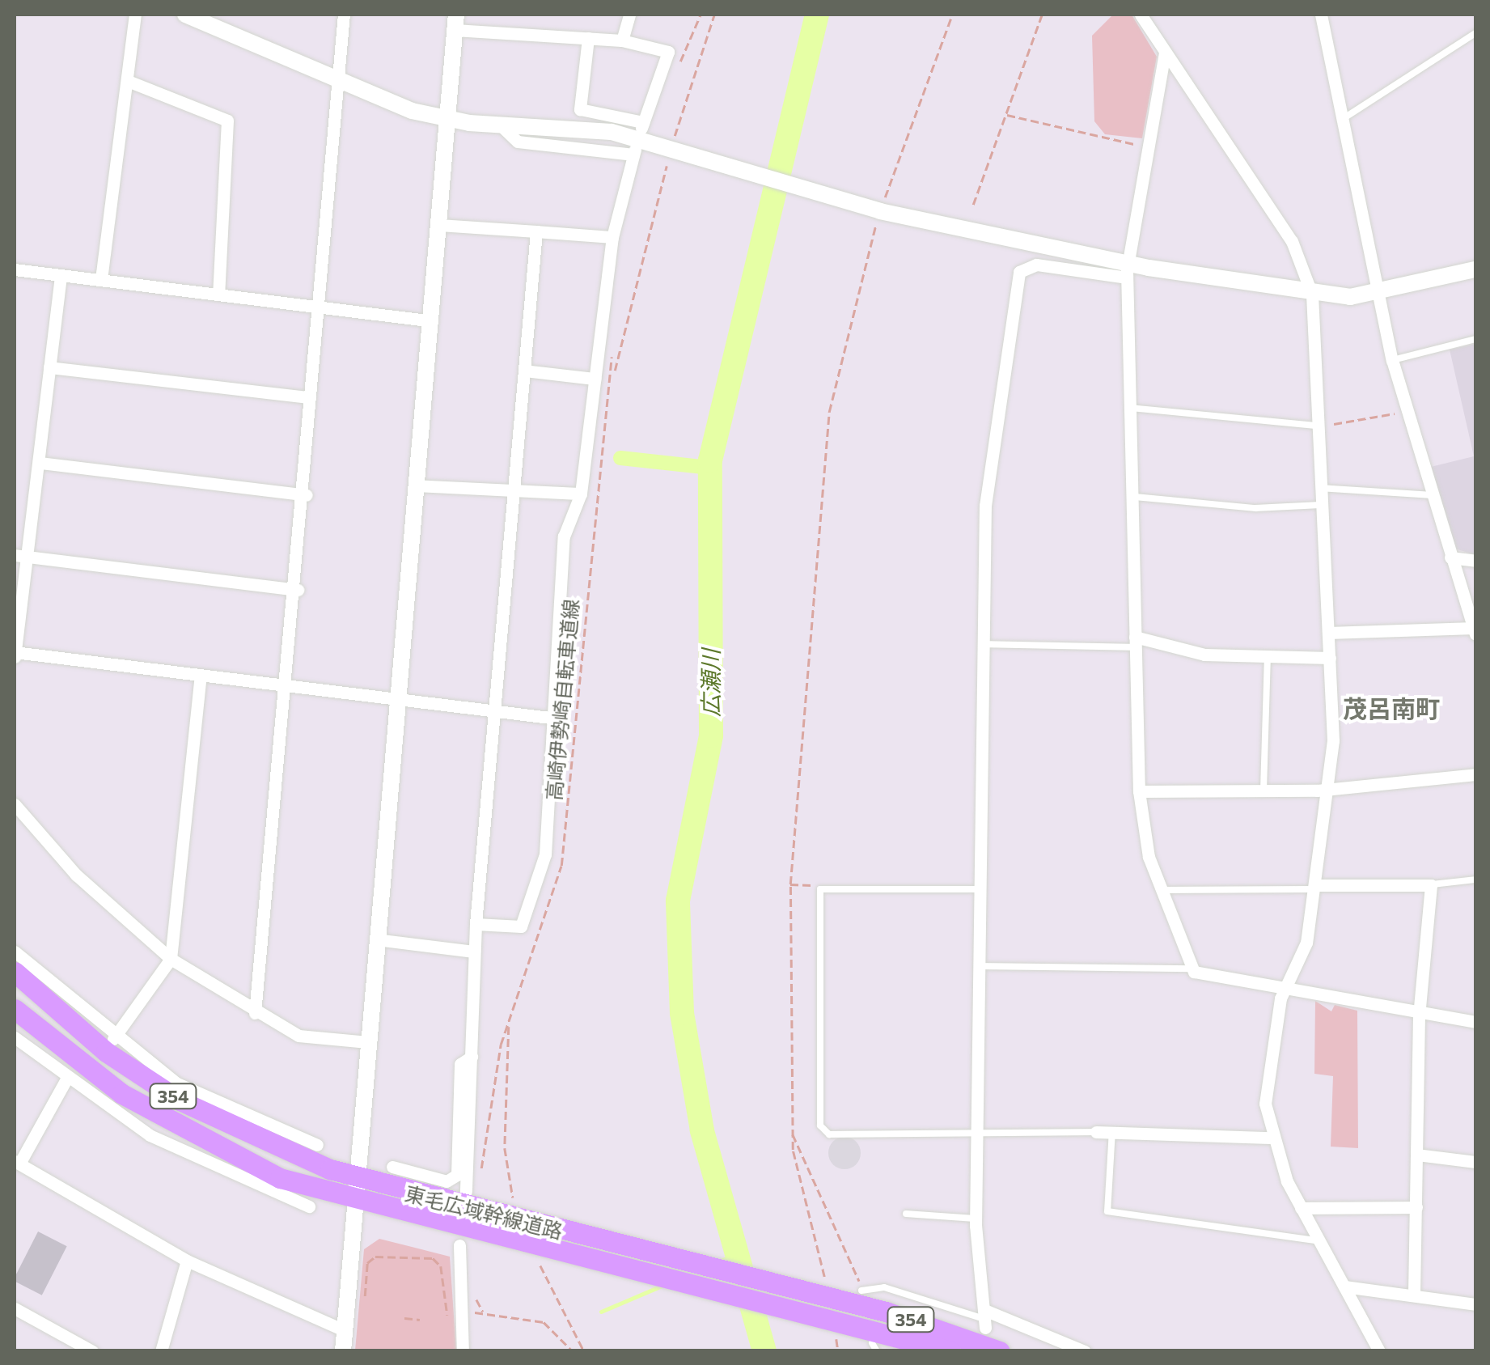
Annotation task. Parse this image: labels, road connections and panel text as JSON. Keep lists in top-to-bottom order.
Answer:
{
  "streets": {
    "highway": ["354", "東毛広域幹線道路"],
    "path": ["高崎伊勢崎自転車道線"]
  },
  "districts": ["茂呂南町"],
  "water": ["広瀬川"]
}
